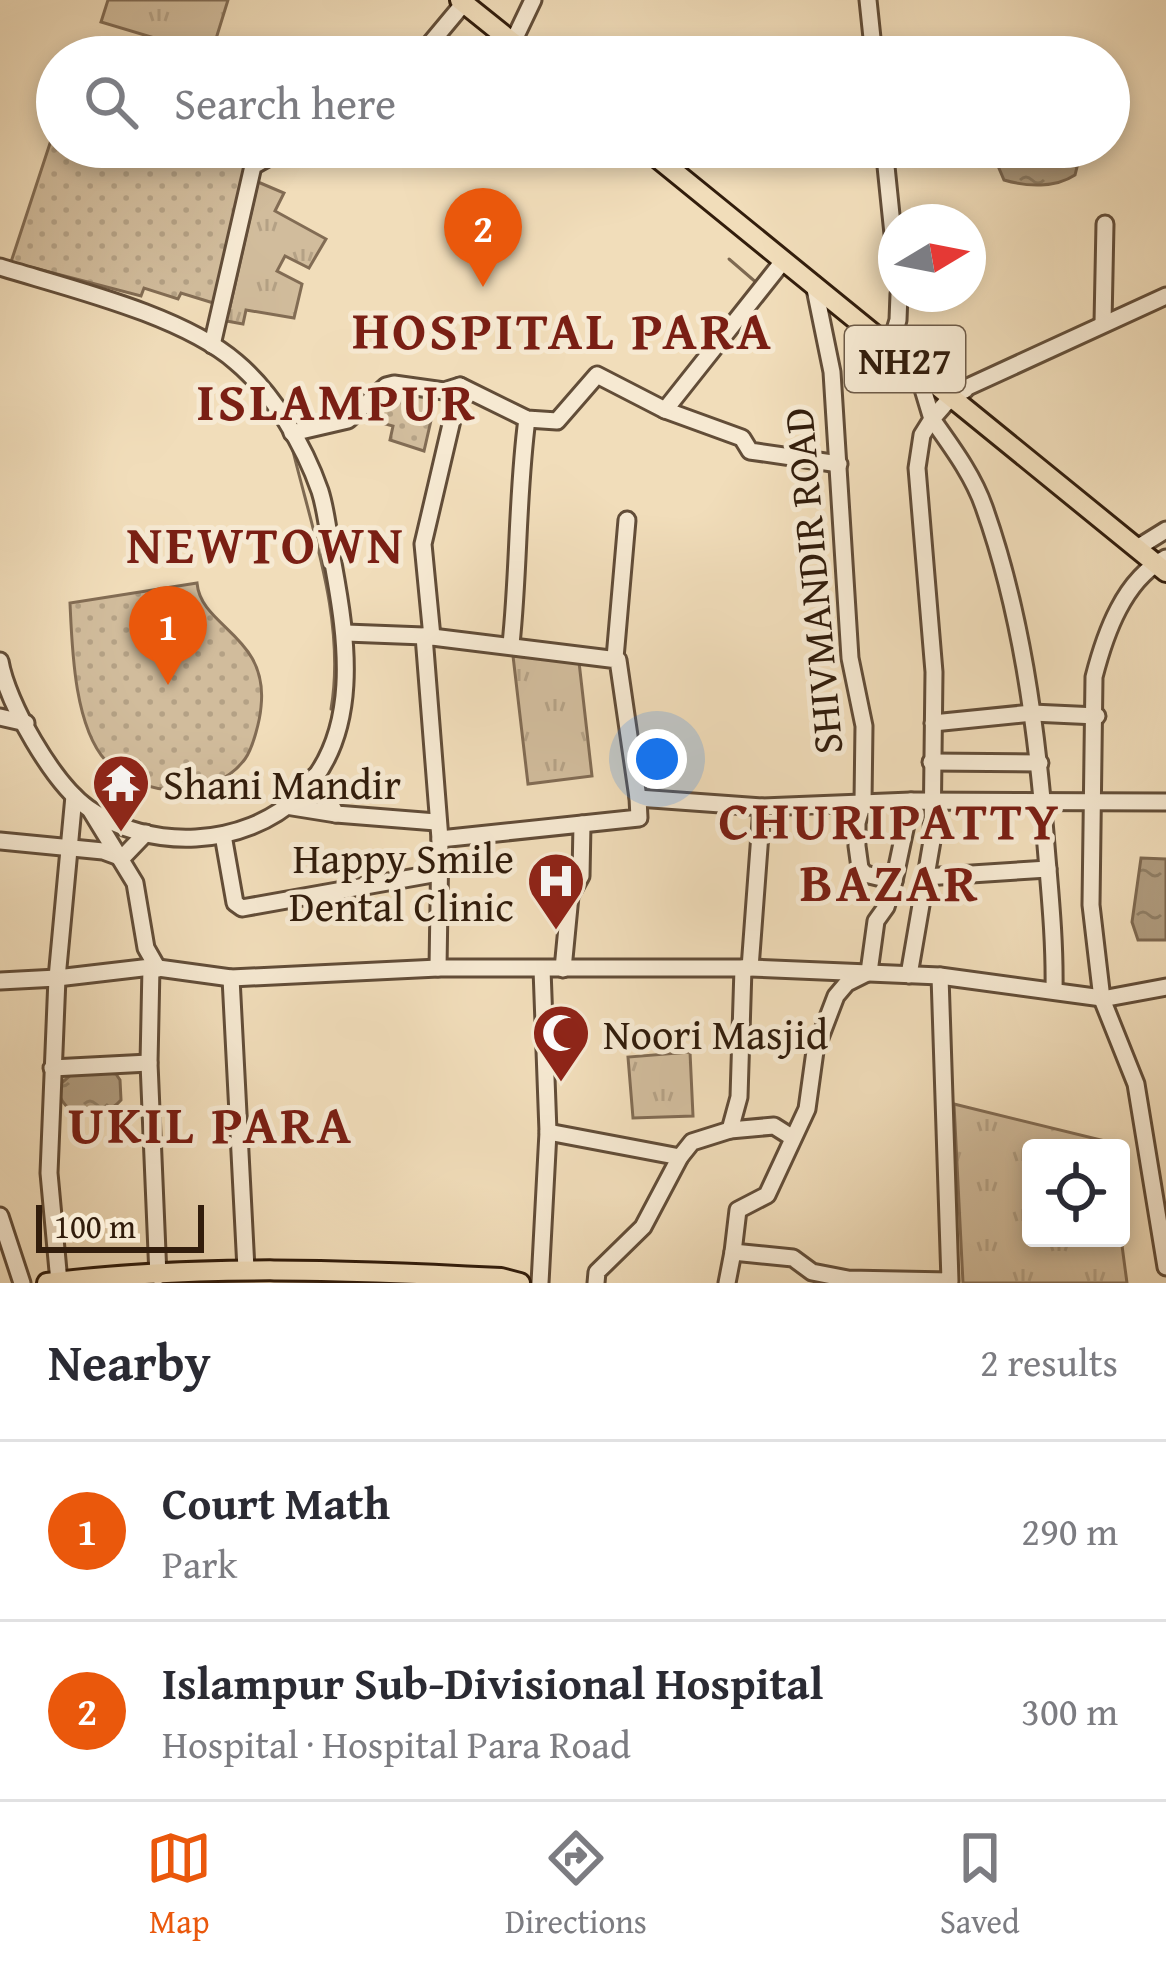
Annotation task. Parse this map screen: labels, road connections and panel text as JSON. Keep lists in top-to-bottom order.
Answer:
{
  "streets": {
    "main road": ["NH27"],
    "street": ["SHIVMANDIR ROAD"]
  },
  "crossings": [
    ["NH27", "SHIVMANDIR ROAD"]
  ],
  "districts": [
    "HOSPITAL PARA",
    "ISLAMPUR",
    "NEWTOWN",
    "CHURIPATTY BAZAR",
    "UKIL PARA"
  ],
  "places": {
    "temple": ["Shani Mandir"],
    "hospital": ["Happy Smile Dental Clinic"],
    "mosque": ["Noori Masjid"]
  },
  "scale_bar": "100 m",
  "north": "right",
  "page": {
    "search": "Search here",
    "pins": ["2", "1"],
    "scale": "100 m",
    "heading": ["Nearby", "2 results"],
    "list": [
      {
        "mark": "1",
        "name": "Court Math",
        "note": "Park",
        "value": "290 m"
      },
      {
        "mark": "2",
        "name": "Islampur Sub-Divisional Hospital",
        "note": "Hospital · Hospital Para Road",
        "value": "300 m"
      }
    ],
    "nav": ["Map", "Directions", "Saved"]
  }
}
